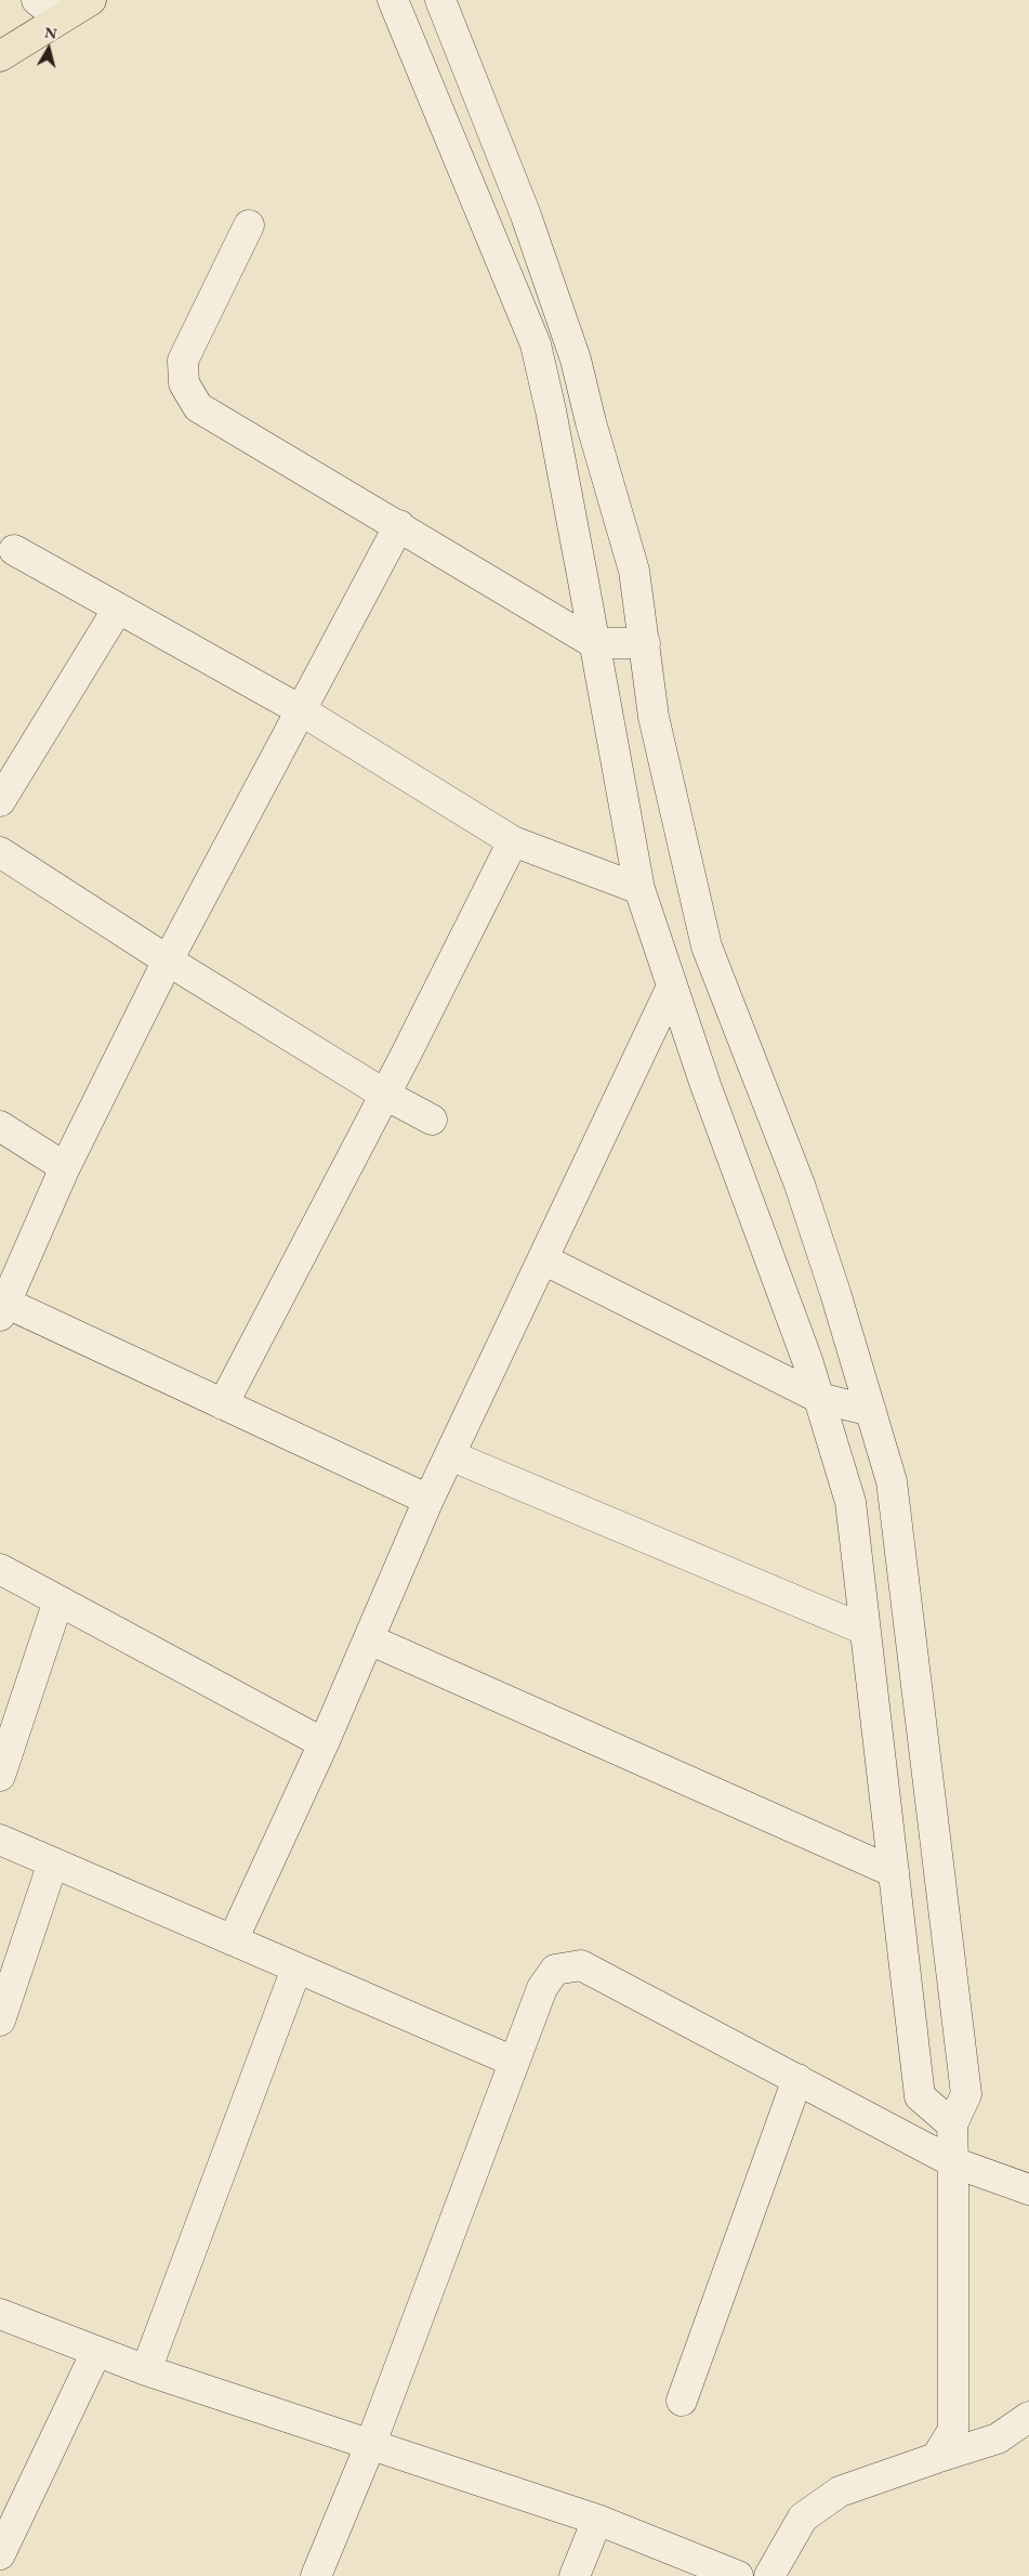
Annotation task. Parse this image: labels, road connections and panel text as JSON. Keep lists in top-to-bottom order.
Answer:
{
  "north": "top"
}
